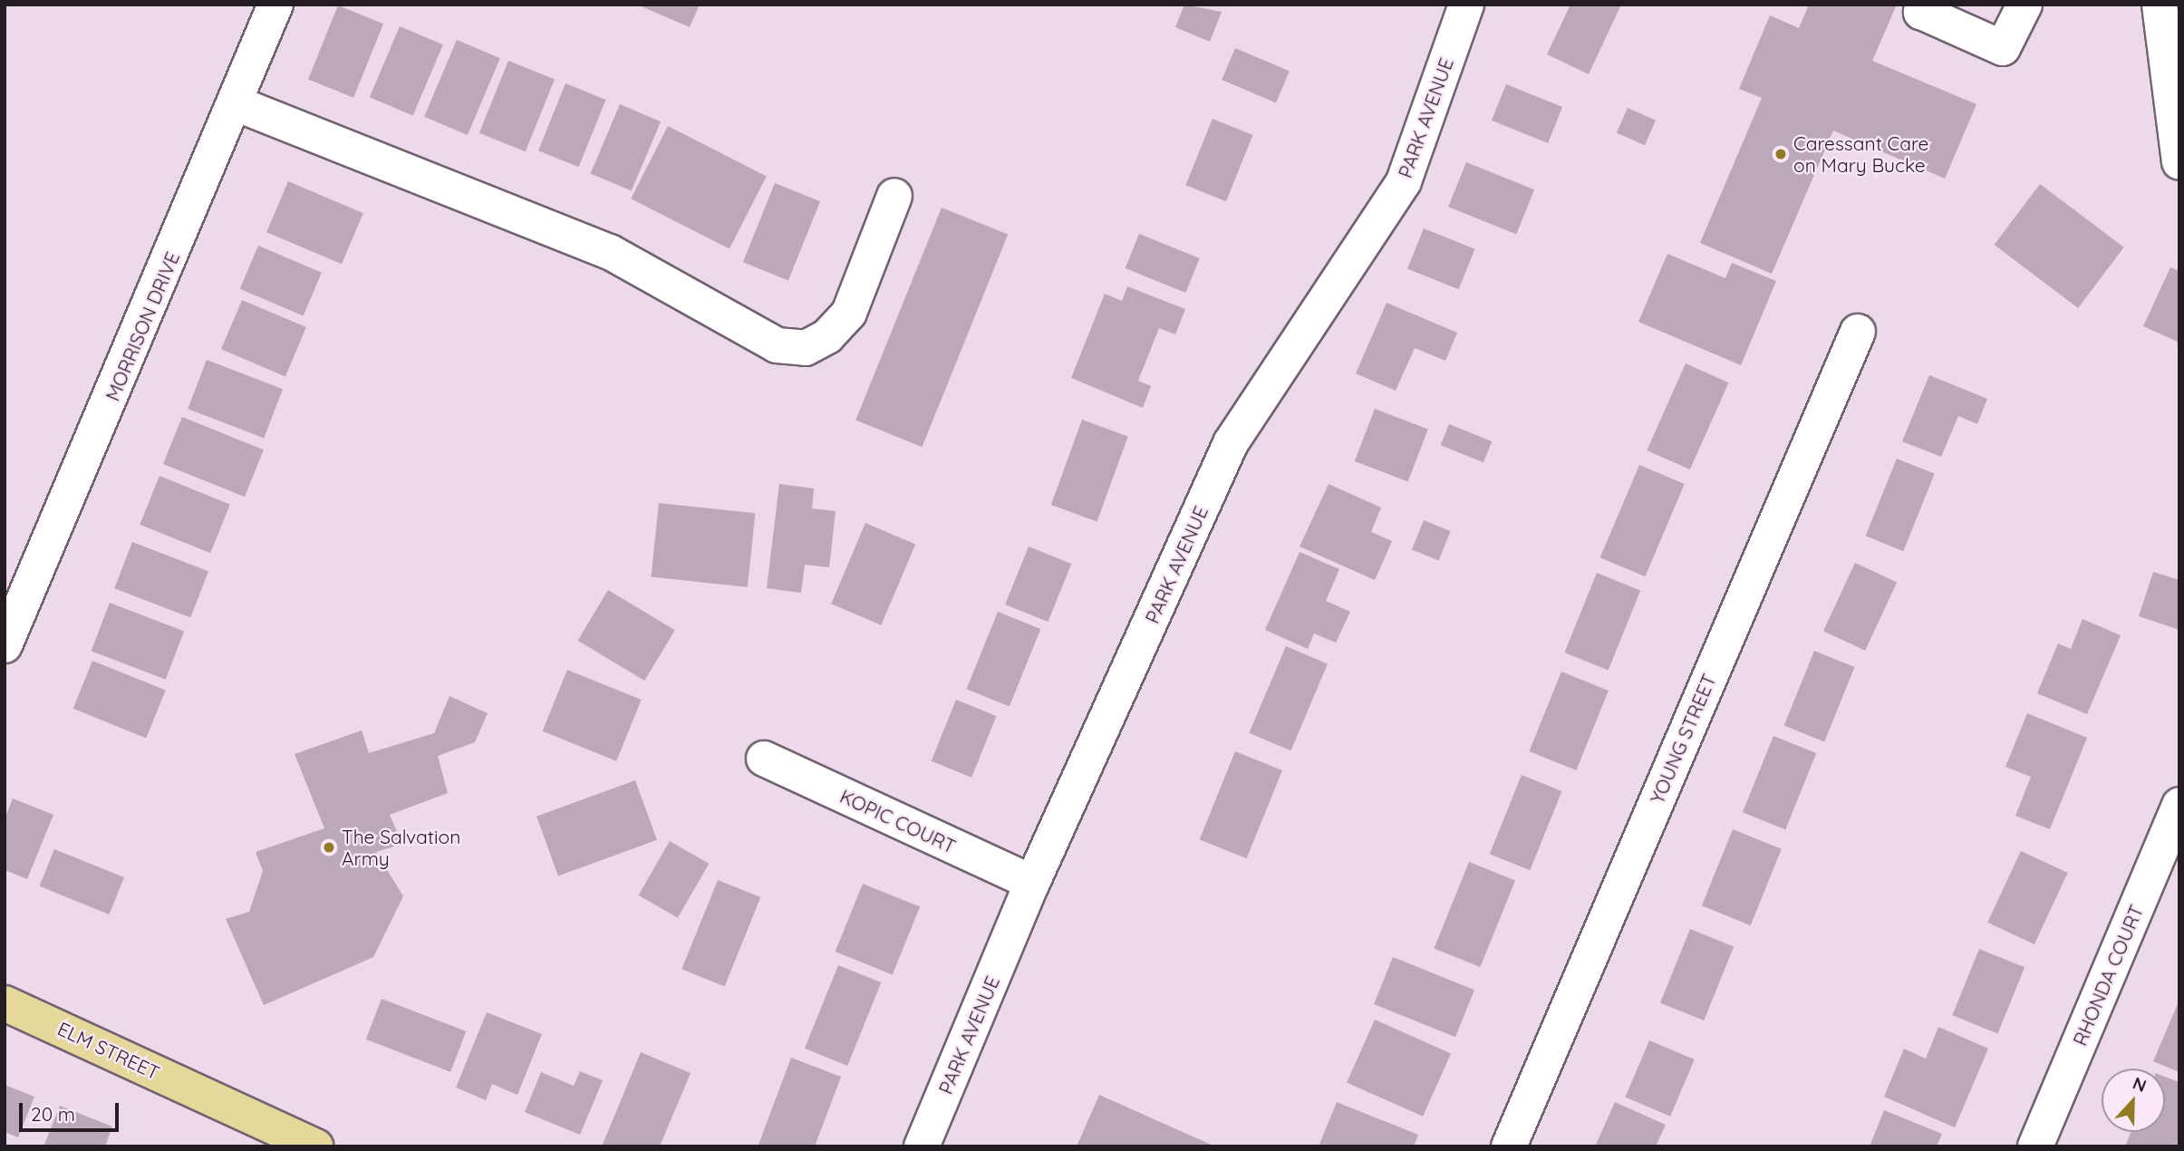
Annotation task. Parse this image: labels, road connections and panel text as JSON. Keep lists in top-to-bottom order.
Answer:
{
  "streets": {
    "main road": ["ELM STREET"],
    "street": [
      "PARK AVENUE",
      "MORRISON DRIVE",
      "YOUNG STREET",
      "KOPIC COURT",
      "RHONDA COURT"
    ]
  },
  "crossings": [
    ["PARK AVENUE", "KOPIC COURT"]
  ],
  "places": ["Caressant Care on Mary Bucke", "The Salvation Army"],
  "scale_bar": "20 m",
  "north": "top"
}
